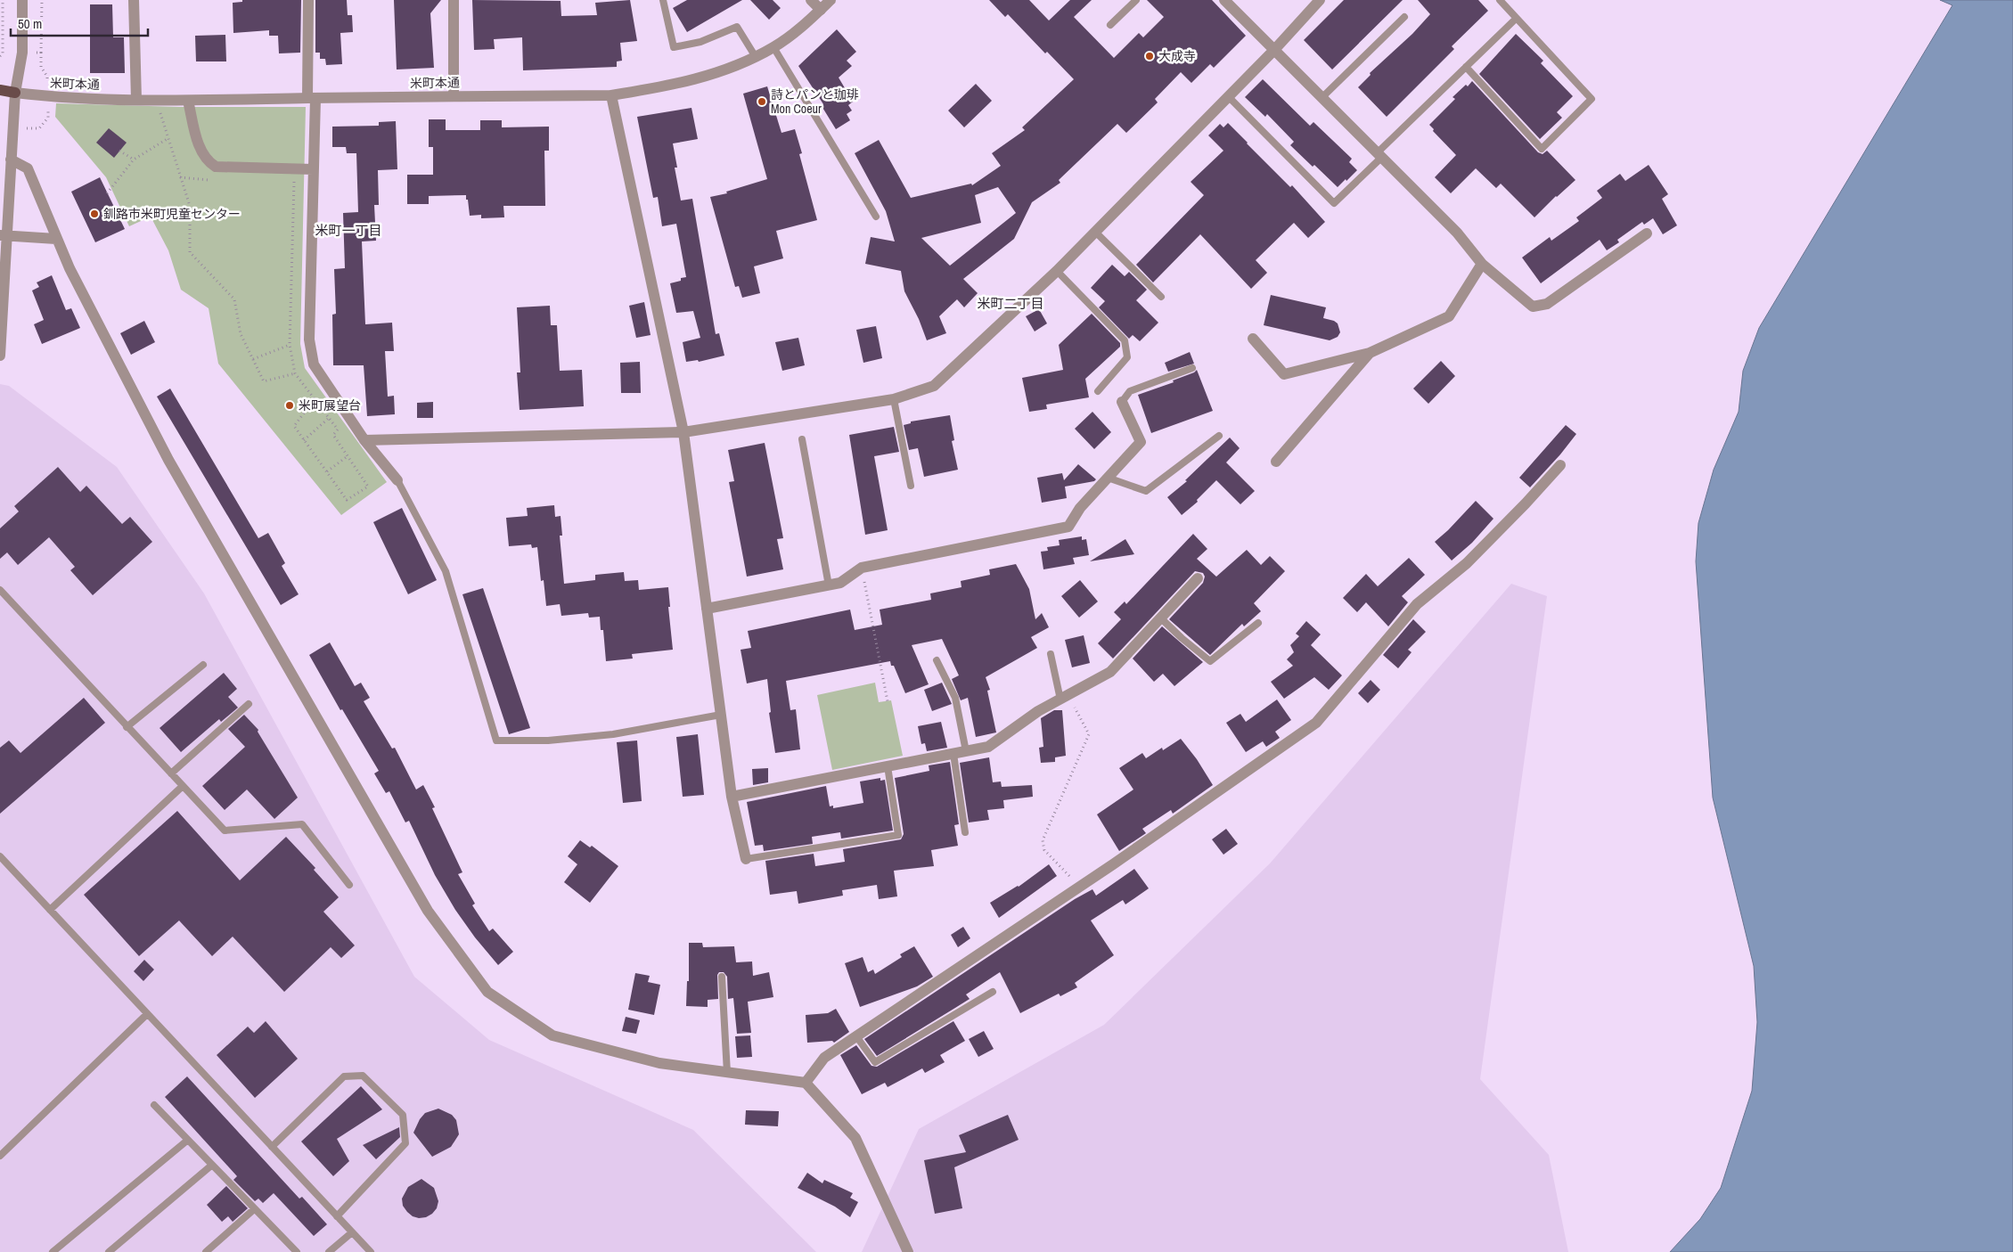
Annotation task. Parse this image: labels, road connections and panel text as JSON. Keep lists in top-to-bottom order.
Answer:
{
  "streets": {
    "street": ["米町本通"]
  },
  "districts": ["米町一丁目", "米町二丁目"],
  "places": [
    "大成寺",
    "詩とパンと珈琲 Mon Coeur",
    "釧路市米町児童センター",
    "米町展望台"
  ],
  "scale_bar": "50 m"
}
